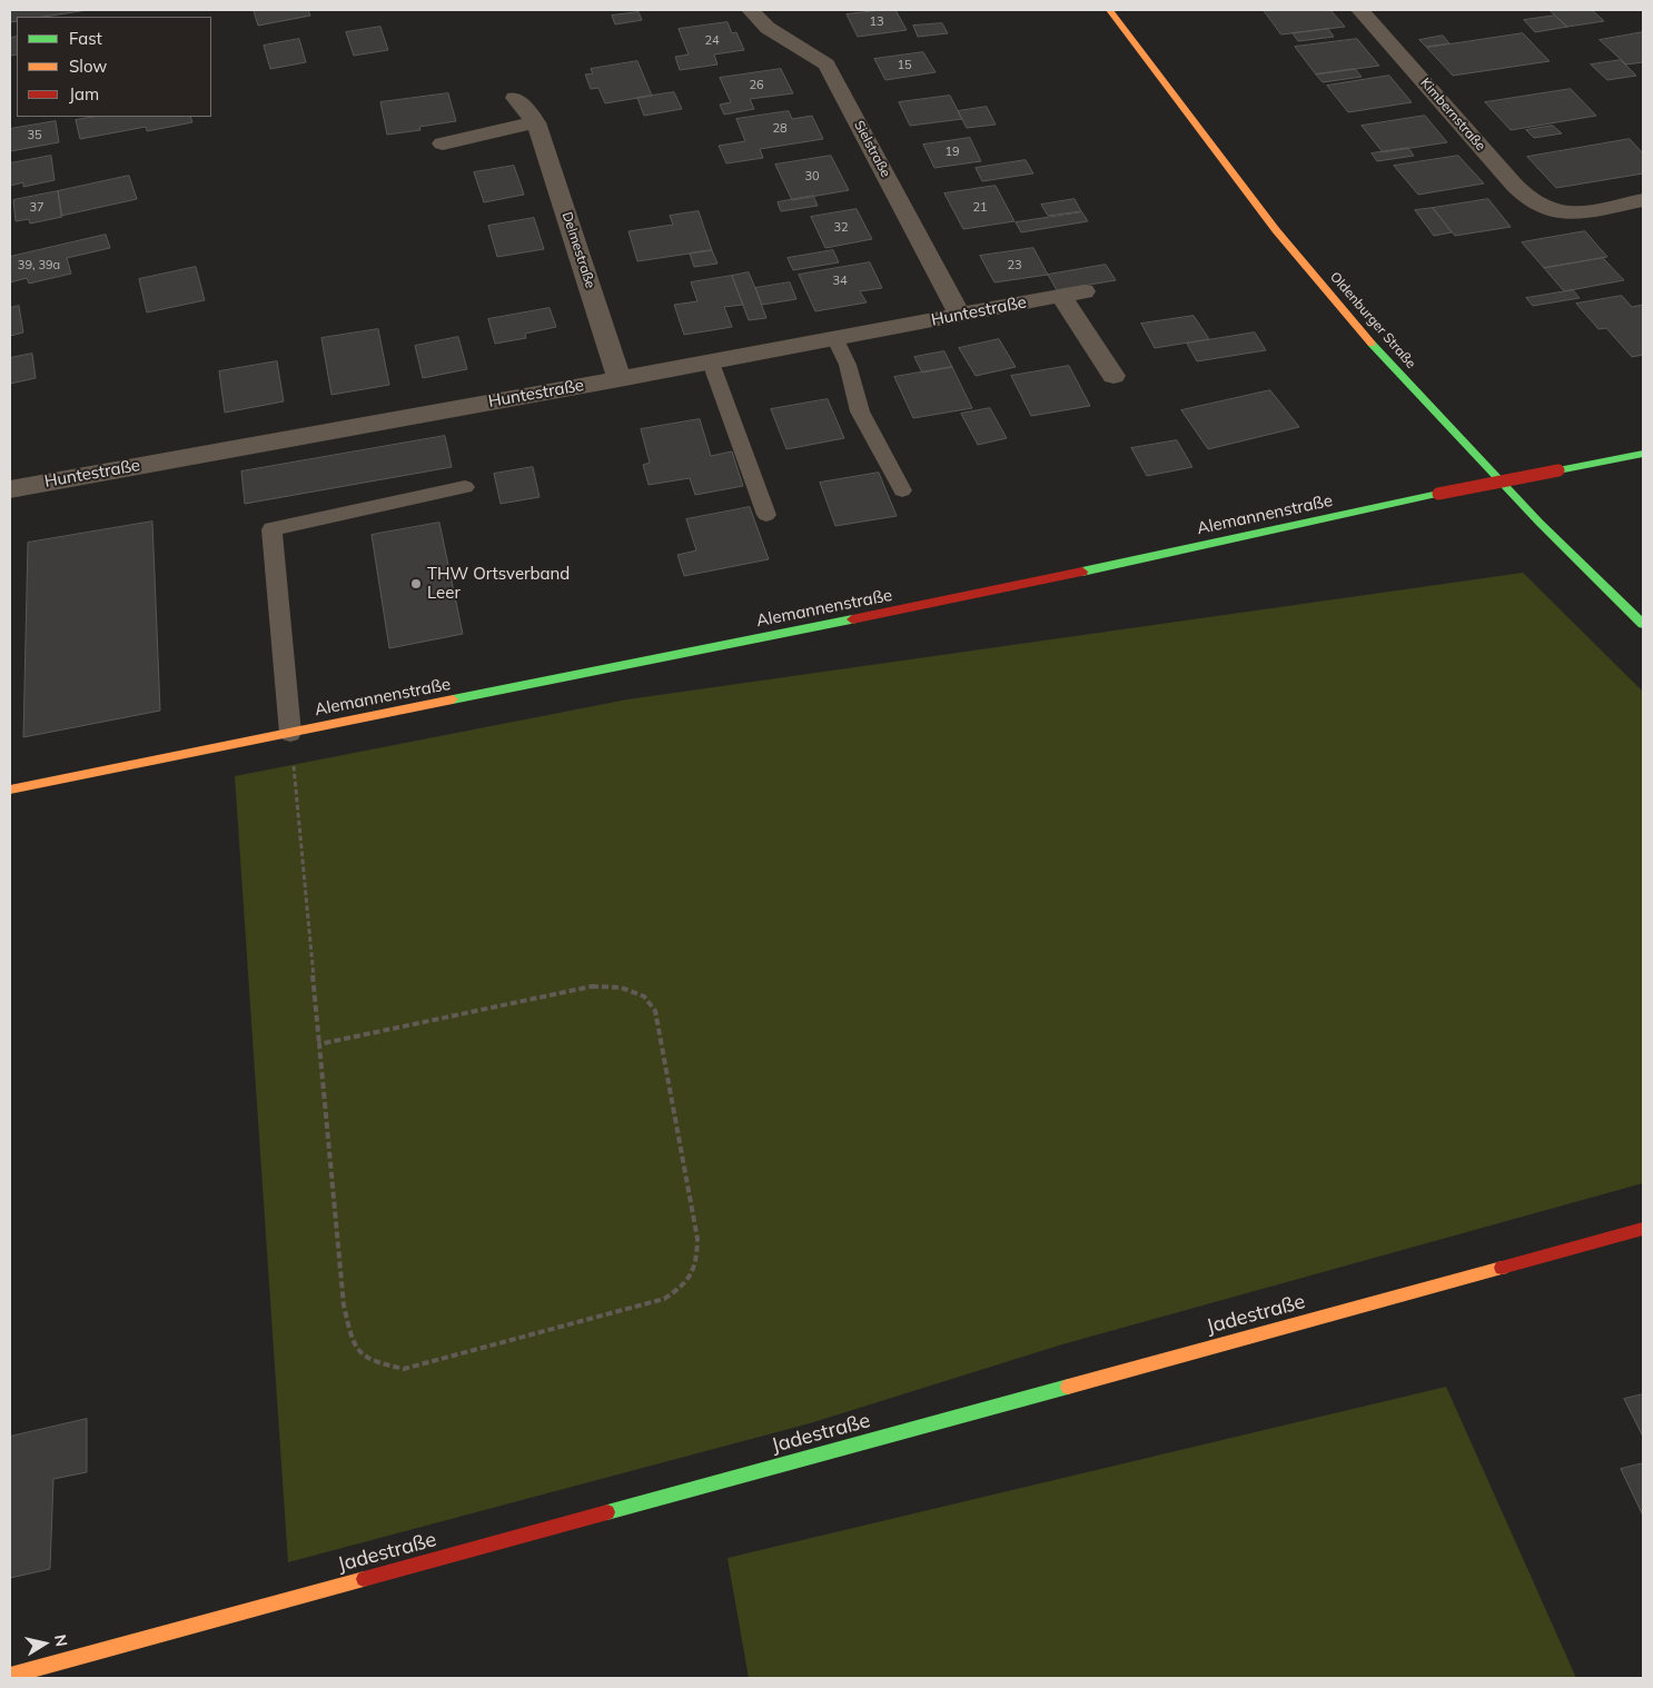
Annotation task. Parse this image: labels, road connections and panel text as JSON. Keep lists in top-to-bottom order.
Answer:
{
  "streets": {
    "street": [
      "Kimbernstraße",
      "Sielstraße",
      "Delmestraße",
      "Huntestraße",
      "Oldenburger Straße",
      "Alemannenstraße",
      "Jadestraße"
    ]
  },
  "crossings": [
    ["Sielstraße", "Huntestraße"],
    ["Delmestraße", "Huntestraße"]
  ],
  "places": ["THW Ortsverband Leer"],
  "house_numbers": [
    "13",
    "24",
    "15",
    "26",
    "28",
    "35",
    "19",
    "30",
    "37",
    "21",
    "32",
    "39, 39a",
    "23",
    "34"
  ],
  "legend": ["Fast", "Slow", "Jam"],
  "north": "right"
}
